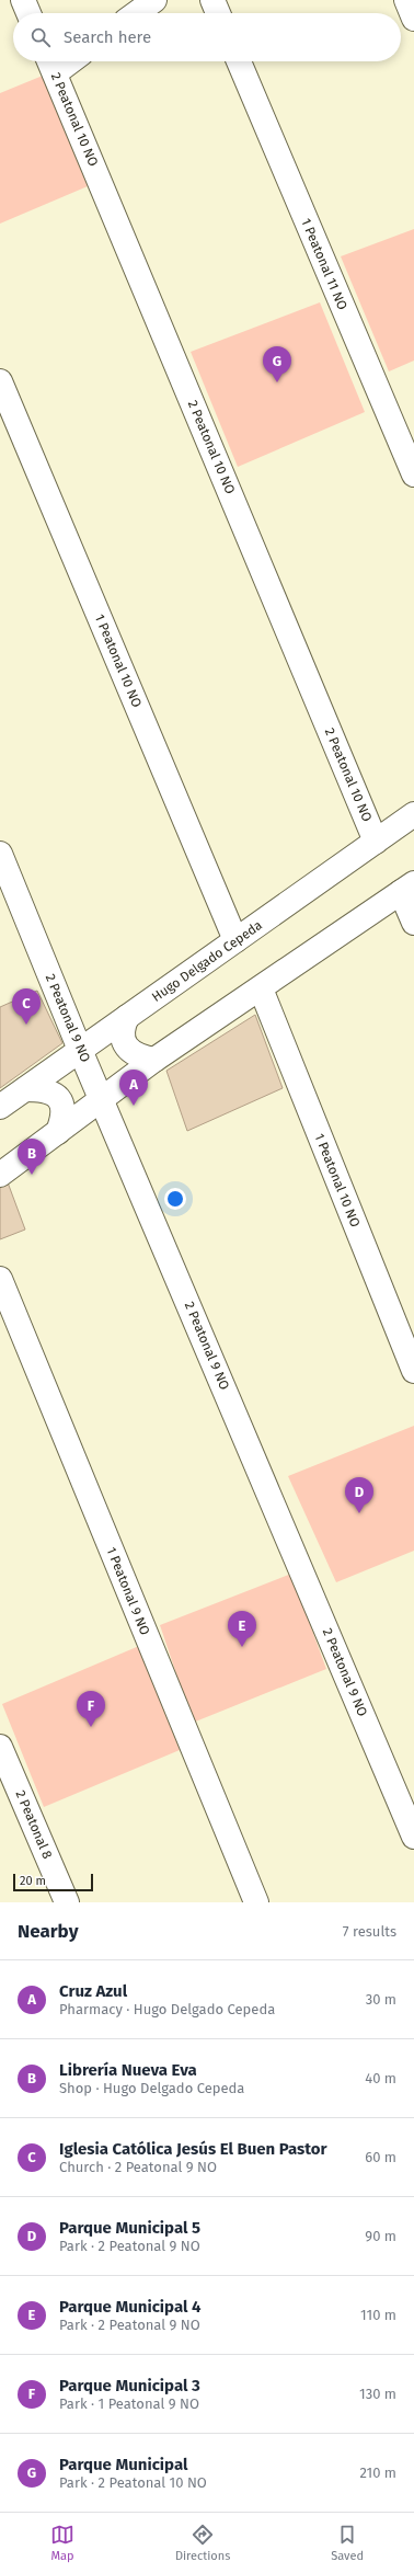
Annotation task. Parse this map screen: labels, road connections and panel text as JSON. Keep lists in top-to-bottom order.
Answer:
{
  "streets": {
    "street": [
      "2 Peatonal 10 NO",
      "1 Peatonal 11 NO",
      "1 Peatonal 10 NO",
      "Hugo Delgado Cepeda",
      "2 Peatonal 9 NO",
      "1 Peatonal 9 NO",
      "2 Peatonal 8"
    ]
  },
  "crossings": [
    ["2 Peatonal 10 NO", "Hugo Delgado Cepeda"],
    ["1 Peatonal 10 NO", "Hugo Delgado Cepeda"],
    ["Hugo Delgado Cepeda", "2 Peatonal 9 NO"]
  ],
  "scale_bar": "20 m",
  "page": {
    "search": "Search here",
    "pins": [
      "G",
      "C",
      "A",
      "B",
      "D",
      "E",
      "F"
    ],
    "scale": "20 m",
    "heading": ["Nearby", "7 results"],
    "list": [
      {
        "mark": "A",
        "name": "Cruz Azul",
        "note": "Pharmacy · Hugo Delgado Cepeda",
        "value": "30 m"
      },
      {
        "mark": "B",
        "name": "Librería Nueva Eva",
        "note": "Shop · Hugo Delgado Cepeda",
        "value": "40 m"
      },
      {
        "mark": "C",
        "name": "Iglesia Católica Jesús El Buen Pastor",
        "note": "Church · 2 Peatonal 9 NO",
        "value": "60 m"
      },
      {
        "mark": "D",
        "name": "Parque Municipal 5",
        "note": "Park · 2 Peatonal 9 NO",
        "value": "90 m"
      },
      {
        "mark": "E",
        "name": "Parque Municipal 4",
        "note": "Park · 2 Peatonal 9 NO",
        "value": "110 m"
      },
      {
        "mark": "F",
        "name": "Parque Municipal 3",
        "note": "Park · 1 Peatonal 9 NO",
        "value": "130 m"
      },
      {
        "mark": "G",
        "name": "Parque Municipal",
        "note": "Park · 2 Peatonal 10 NO",
        "value": "210 m"
      }
    ],
    "nav": ["Map", "Directions", "Saved"]
  }
}
